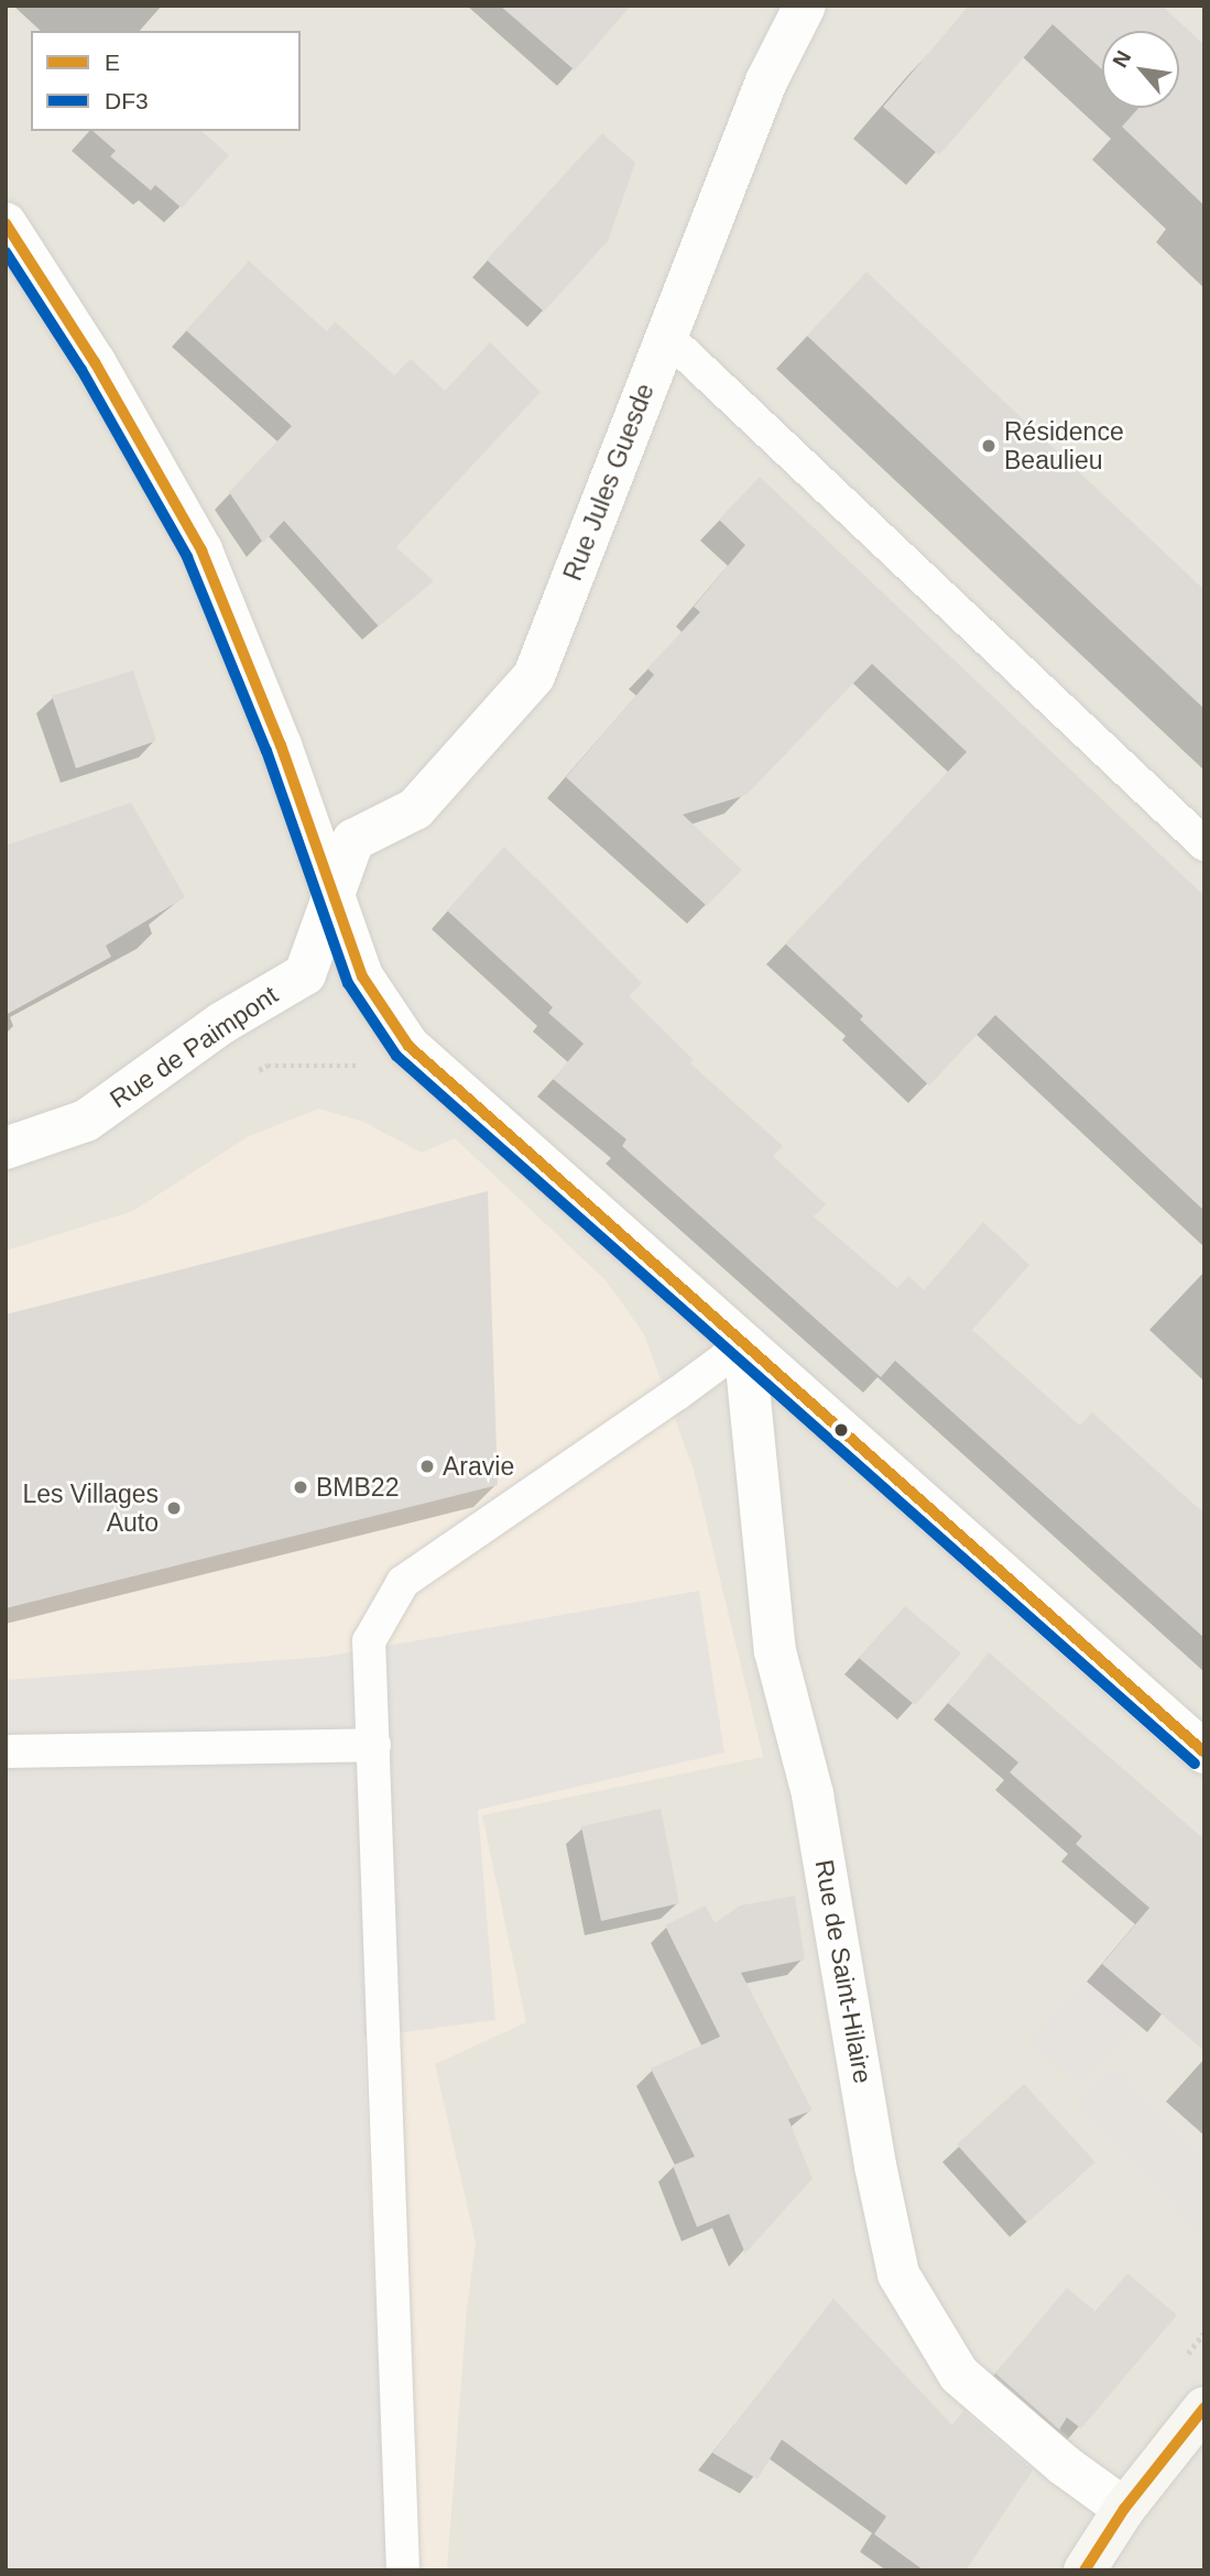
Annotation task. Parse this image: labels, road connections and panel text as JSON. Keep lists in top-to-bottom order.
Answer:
{
  "streets": {
    "street": ["Rue Jules Guesde", "Rue de Paimpont", "Rue de Saint-Hilaire"]
  },
  "crossings": [
    ["Rue Jules Guesde", "Rue de Paimpont"]
  ],
  "places": [
    "Résidence Beaulieu",
    "Aravie",
    "BMB22",
    "Les Villages Auto"
  ],
  "lines": ["transit line E", "transit line DF3"],
  "legend": ["E", "DF3"],
  "north": "top left"
}
